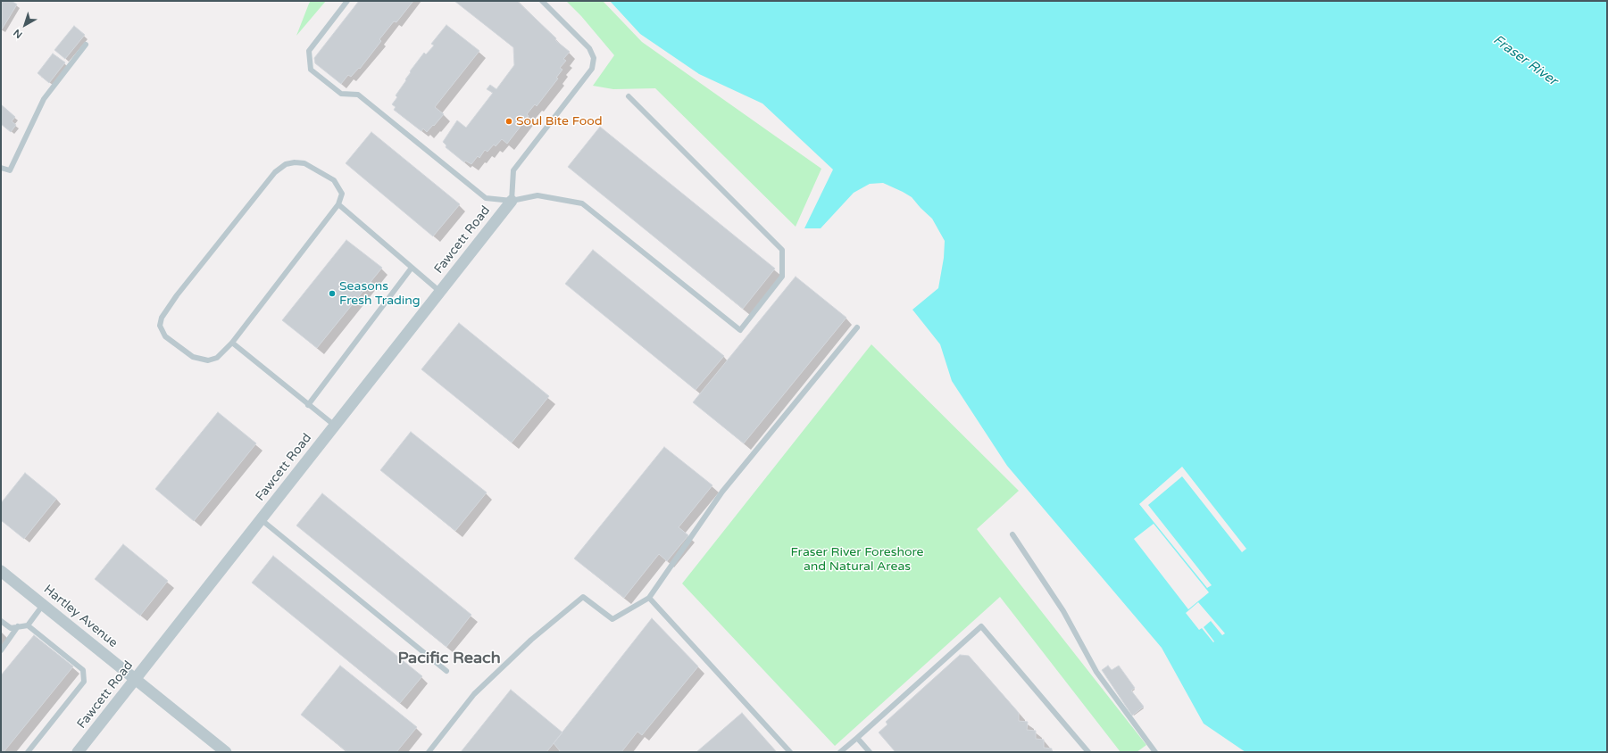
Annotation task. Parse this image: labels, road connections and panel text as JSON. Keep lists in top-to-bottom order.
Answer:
{
  "streets": {
    "street": ["Fawcett Road", "Hartley Avenue"]
  },
  "crossings": [
    ["Fawcett Road", "Hartley Avenue"]
  ],
  "districts": ["Pacific Reach"],
  "water": ["Fraser River"],
  "parks": ["Fraser River Foreshore and Natural Areas"],
  "places": ["Soul Bite Food", "Seasons Fresh Trading"],
  "north": "bottom left"
}
